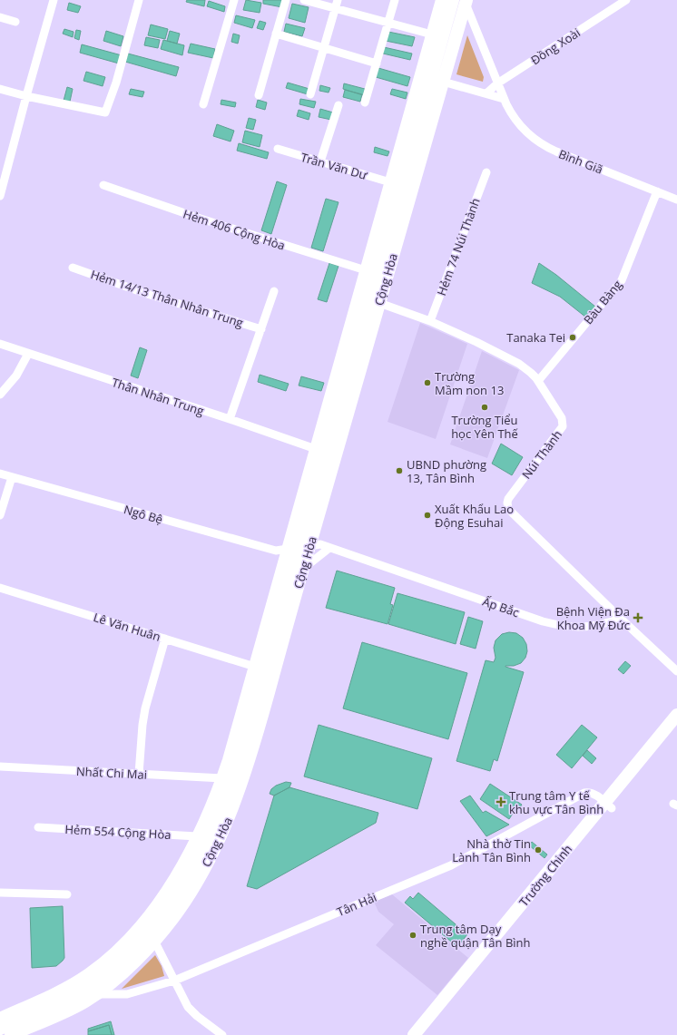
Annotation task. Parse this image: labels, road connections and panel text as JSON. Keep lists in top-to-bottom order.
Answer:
{
  "streets": {
    "main road": ["Cộng Hòa", "Trường Chinh"],
    "street": [
      "Đồng Xoài",
      "Bình Giã",
      "Trần Văn Dư",
      "Hẻm 406 Cộng Hòa",
      "Hẻm 74 Núi Thành",
      "Hẻm 14/13 Thân Nhân Trung",
      "Bàu Bàng",
      "Thân Nhân Trung",
      "Núi Thành",
      "Ngô Bệ",
      "Ấp Bắc",
      "Lê Văn Huân",
      "Nhất Chi Mai",
      "Hẻm 554 Cộng Hòa",
      "Tân Hải"
    ]
  },
  "crossings": [
    ["Đồng Xoài", "Bình Giã"],
    ["Bình Giã", "Cộng Hòa"],
    ["Bình Giã", "Bàu Bàng"],
    ["Trần Văn Dư", "Cộng Hòa"],
    ["Hẻm 406 Cộng Hòa", "Cộng Hòa"],
    ["Hẻm 74 Núi Thành", "Núi Thành"],
    ["Cộng Hòa", "Thân Nhân Trung"],
    ["Cộng Hòa", "Núi Thành"],
    ["Cộng Hòa", "Ngô Bệ"],
    ["Cộng Hòa", "Ấp Bắc"],
    ["Cộng Hòa", "Lê Văn Huân"],
    ["Cộng Hòa", "Nhất Chi Mai"],
    ["Cộng Hòa", "Hẻm 554 Cộng Hòa"],
    ["Cộng Hòa", "Tân Hải"],
    ["Bàu Bàng", "Núi Thành"],
    ["Núi Thành", "Ấp Bắc"],
    ["Ngô Bệ", "Ấp Bắc"],
    ["Trường Chinh", "Tân Hải"]
  ],
  "places": {
    "other": [
      "Tanaka Tei",
      "Trường Mầm non 13",
      "Trường Tiểu học Yên Thế",
      "UBND phường 13, Tân Bình",
      "Xuất Khẩu Lao Động Esuhai",
      "Nhà thờ Tin Lành Tân Bình",
      "Trung tâm Dạy nghề quận Tân Bình"
    ],
    "health": ["Bệnh Viện Đa Khoa Mỹ Đức", "Trung tâm Y tế khu vực Tân Bình"]
  }
}
